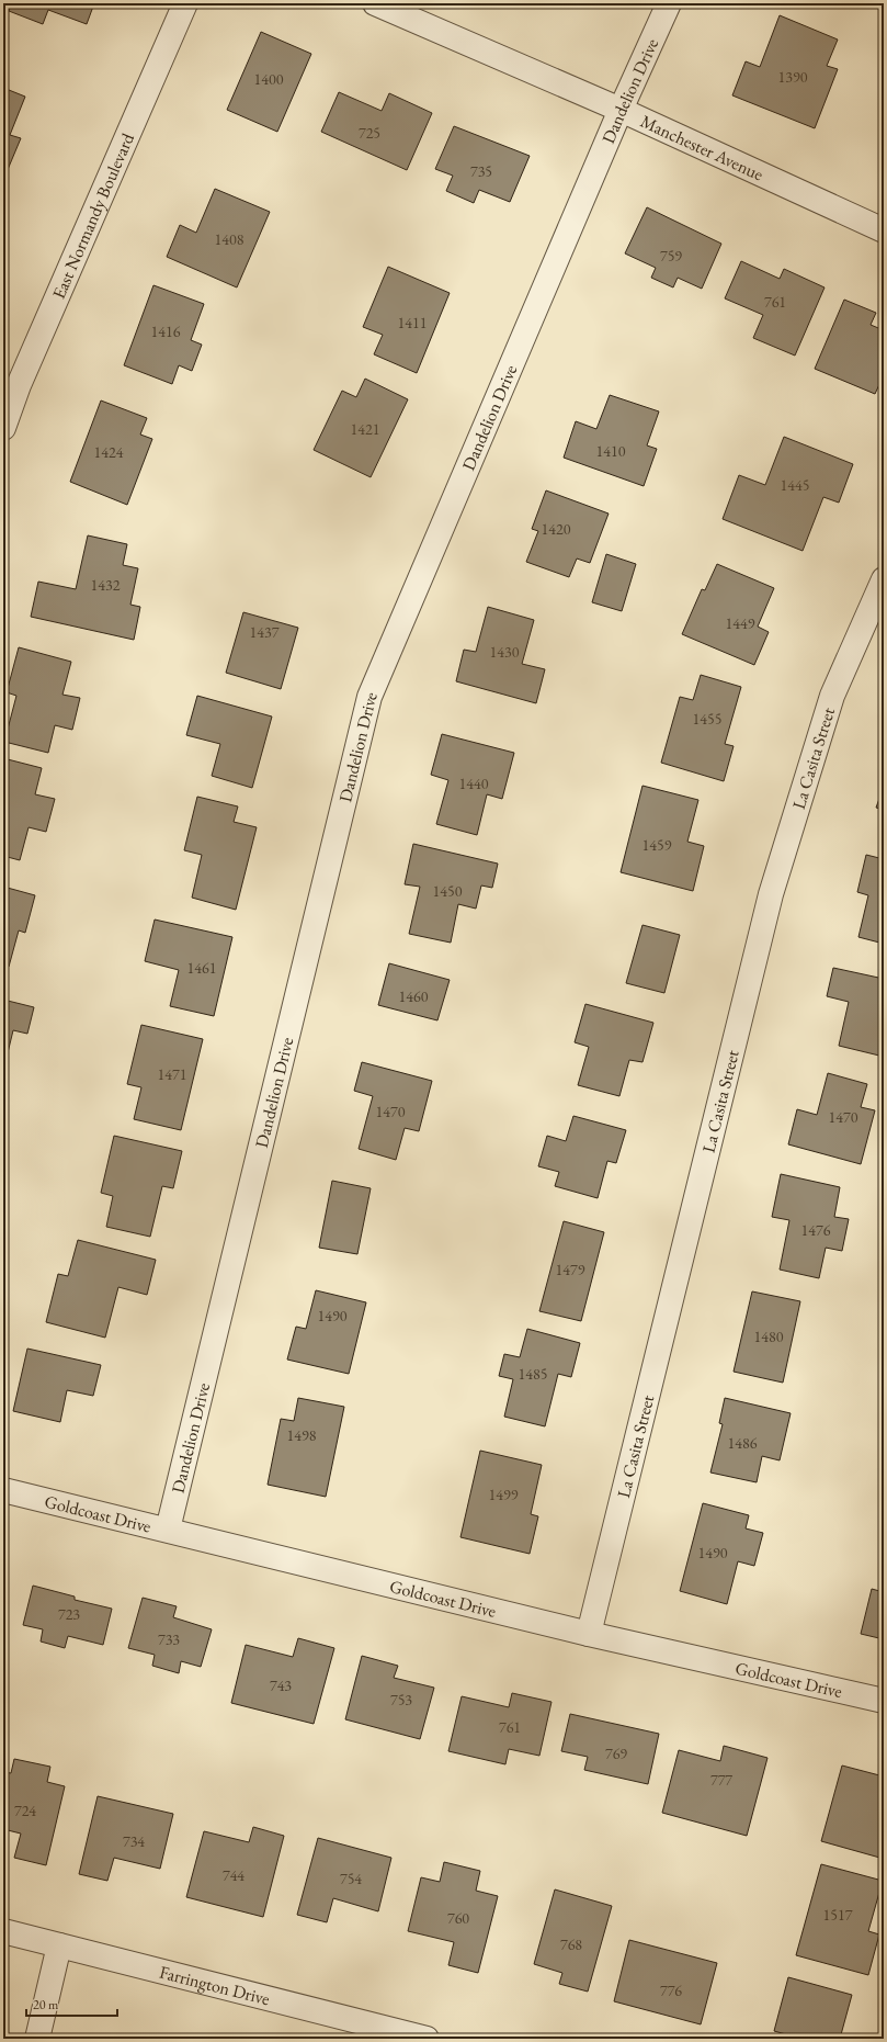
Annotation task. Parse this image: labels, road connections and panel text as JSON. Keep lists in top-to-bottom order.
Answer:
{
  "streets": {
    "street": [
      "Dandelion Drive",
      "Manchester Avenue",
      "East Normandy Boulevard",
      "La Casita Street",
      "Goldcoast Drive",
      "Farrington Drive"
    ]
  },
  "crossings": [
    ["Dandelion Drive", "Manchester Avenue"],
    ["Dandelion Drive", "Goldcoast Drive"],
    ["La Casita Street", "Goldcoast Drive"]
  ],
  "house_numbers": [
    "1390",
    "1400",
    "725",
    "735",
    "1408",
    "759",
    "761",
    "1411",
    "1416",
    "1421",
    "1410",
    "1424",
    "1445",
    "1420",
    "1432",
    "1449",
    "1437",
    "1430",
    "1455",
    "1440",
    "1459",
    "1450",
    "1461",
    "1460",
    "1471",
    "1470",
    "1470",
    "1476",
    "1479",
    "1490",
    "1480",
    "1485",
    "1498",
    "1486",
    "1499",
    "1490",
    "723",
    "733",
    "743",
    "753",
    "761",
    "769",
    "777",
    "724",
    "734",
    "744",
    "754",
    "1517",
    "760",
    "768",
    "776"
  ],
  "scale_bar": "20 m"
}
